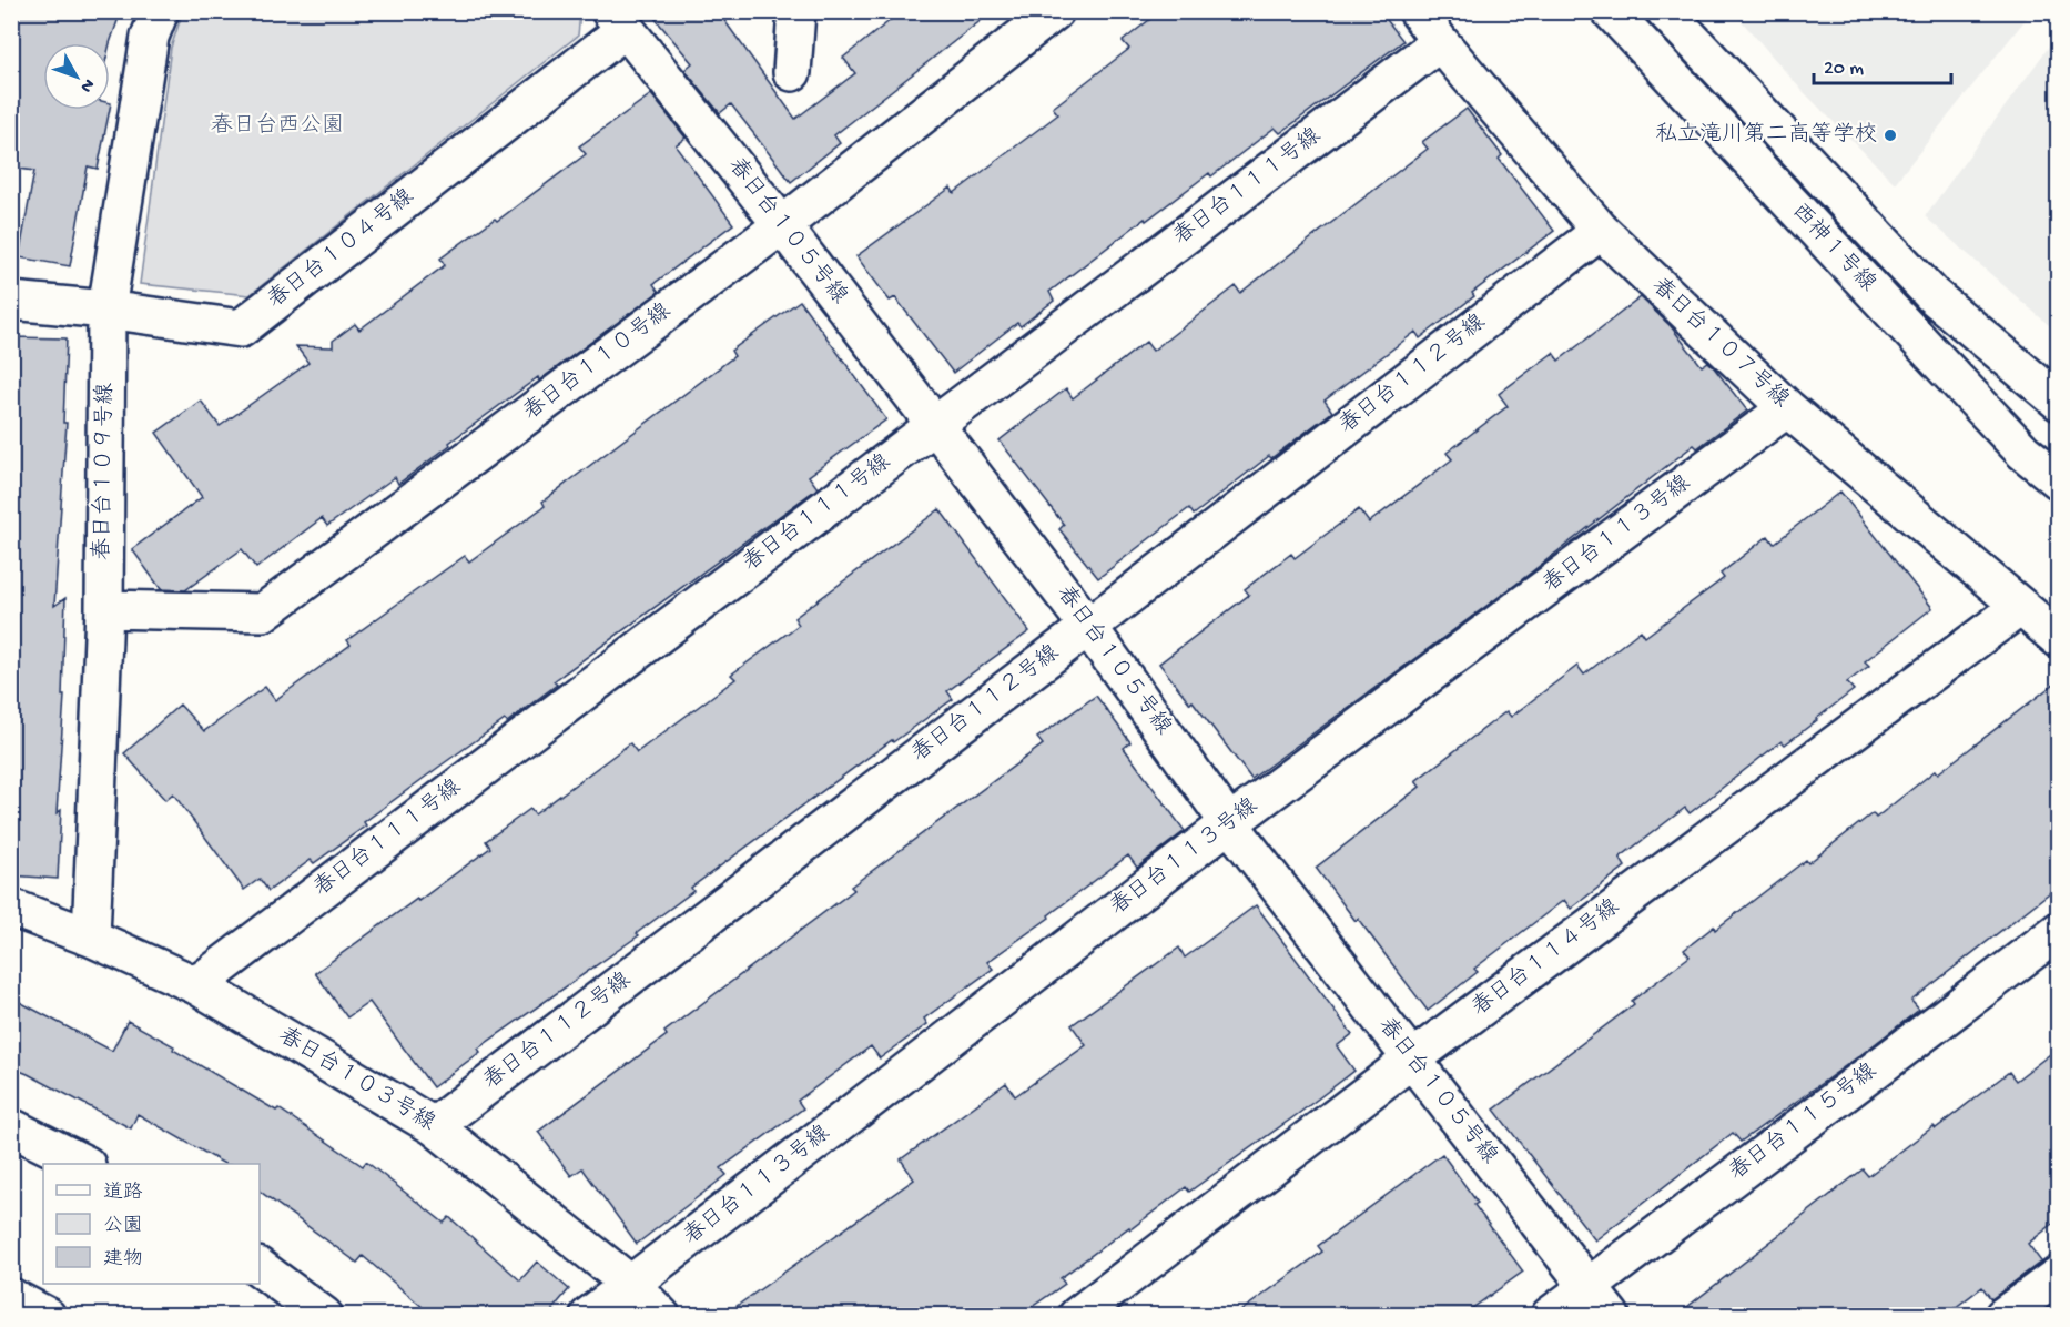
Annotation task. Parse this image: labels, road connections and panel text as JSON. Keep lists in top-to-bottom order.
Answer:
{
  "streets": {
    "street": [
      "春日台１１１号線",
      "春日台１０５号線",
      "西神１号線",
      "春日台１０４号線",
      "春日台１０７号線",
      "春日台１１０号線",
      "春日台１１２号線",
      "春日台１０９号線",
      "春日台１１３号線",
      "春日台１１４号線",
      "春日台１０３号線",
      "春日台１１５号線"
    ]
  },
  "crossings": [
    ["春日台１１１号線", "春日台１０５号線"],
    ["春日台１１１号線", "春日台１０７号線"],
    ["春日台１１１号線", "春日台１０３号線"],
    ["春日台１０５号線", "春日台１０４号線"],
    ["春日台１０５号線", "春日台１１０号線"],
    ["春日台１０５号線", "春日台１１２号線"],
    ["春日台１０５号線", "春日台１１３号線"],
    ["春日台１０５号線", "春日台１１４号線"],
    ["春日台１０５号線", "春日台１１５号線"],
    ["春日台１０４号線", "春日台１０９号線"],
    ["春日台１０７号線", "春日台１１２号線"],
    ["春日台１０７号線", "春日台１１３号線"],
    ["春日台１０７号線", "春日台１１４号線"],
    ["春日台１１０号線", "春日台１０９号線"],
    ["春日台１１２号線", "春日台１０３号線"],
    ["春日台１０９号線", "春日台１０３号線"],
    ["春日台１１３号線", "春日台１０３号線"]
  ],
  "parks": ["春日台西公園"],
  "places": ["私立滝川第二高等学校"],
  "legend": ["道路", "公園", "建物"],
  "scale_bar": "20 m",
  "north": "bottom right"
}
